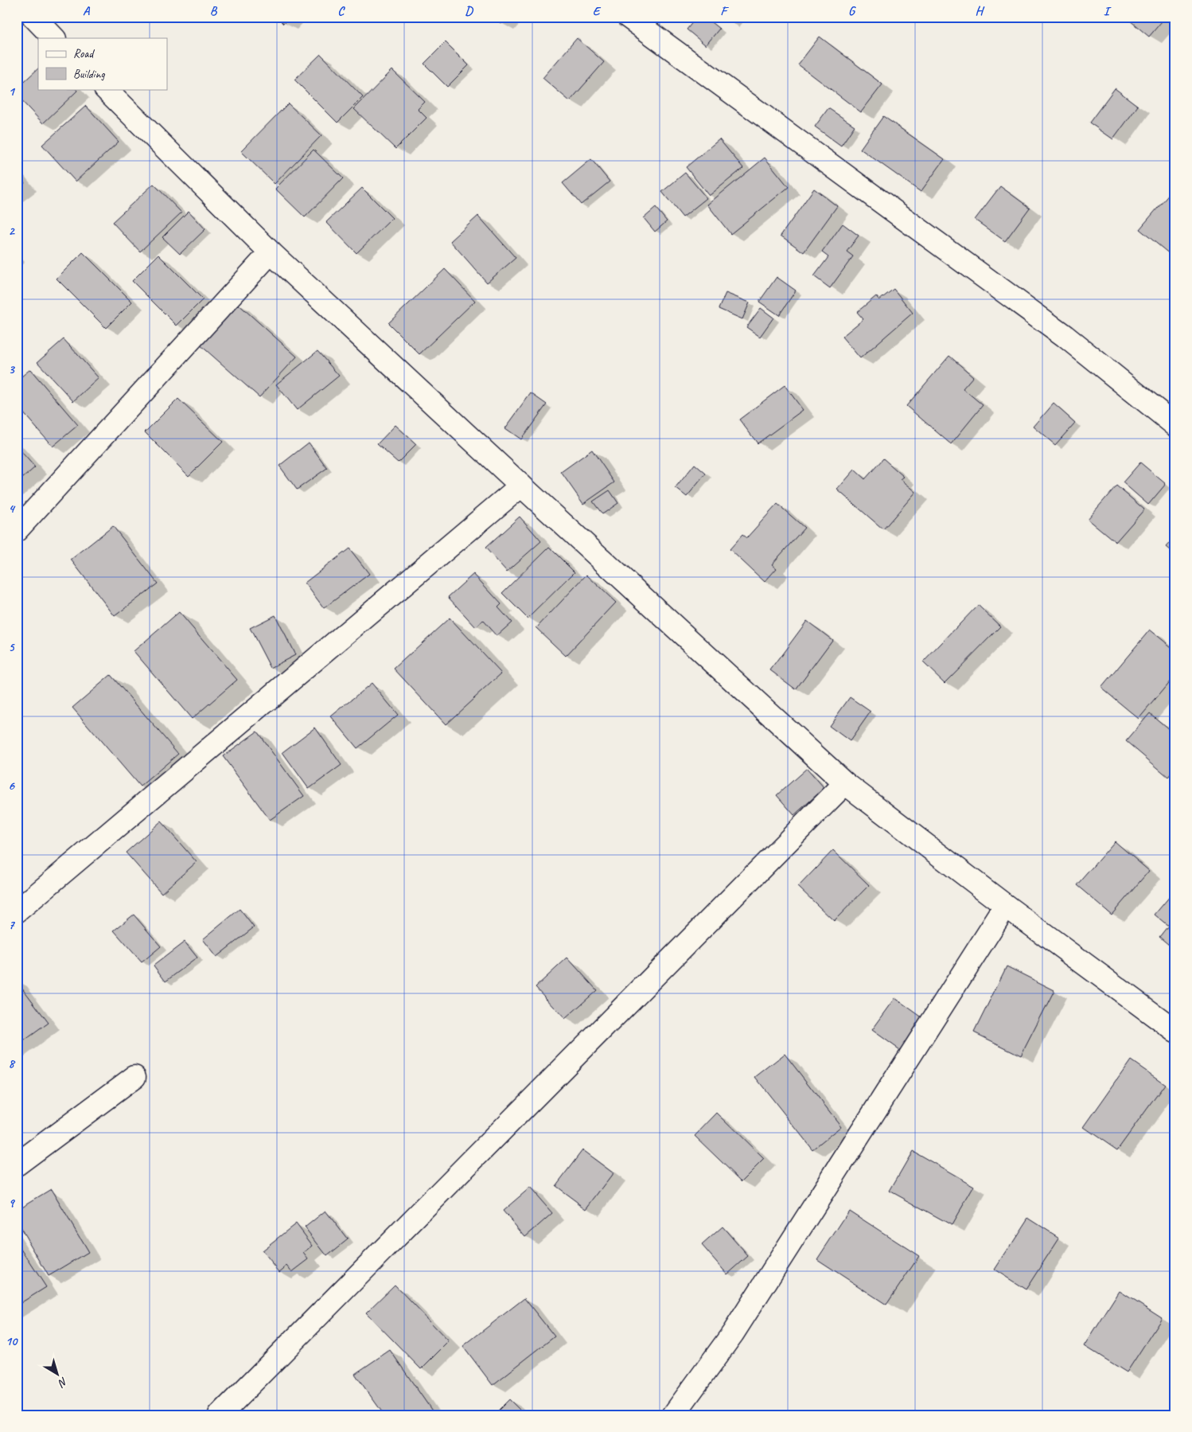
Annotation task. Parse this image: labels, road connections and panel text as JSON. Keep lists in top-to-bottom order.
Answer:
{
  "legend": ["Road", "Building"],
  "north": "bottom right",
  "grid": {
    "columns": [
      "A",
      "B",
      "C",
      "D",
      "E",
      "F",
      "G",
      "H",
      "I"
    ],
    "rows": [
      "1",
      "2",
      "3",
      "4",
      "5",
      "6",
      "7",
      "8",
      "9",
      "10"
    ]
  }
}
